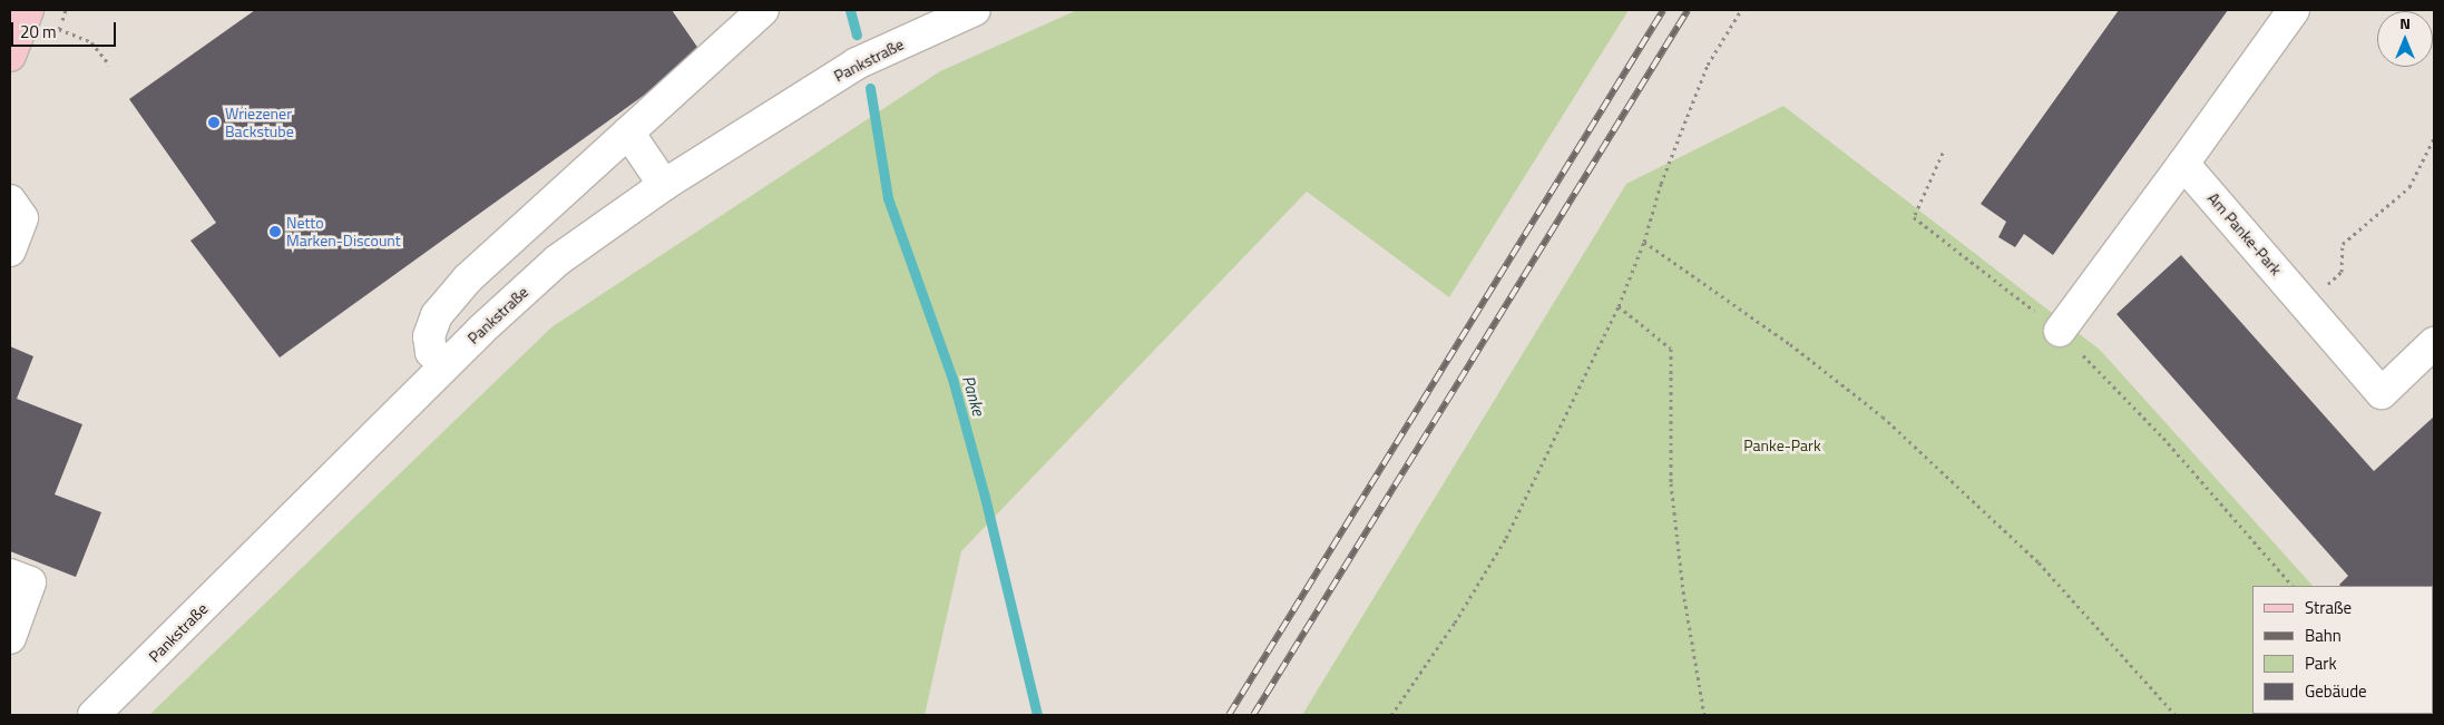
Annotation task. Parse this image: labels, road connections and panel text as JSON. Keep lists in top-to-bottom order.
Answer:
{
  "streets": {
    "street": ["Pankstraße", "Am Panke-Park"]
  },
  "water": ["Panke"],
  "parks": ["Panke-Park"],
  "places": ["Wriezener Backstube", "Netto Marken-Discount"],
  "legend": [
    "Straße",
    "Bahn",
    "Park",
    "Gebäude"
  ],
  "scale_bar": "20 m",
  "north": "top"
}
